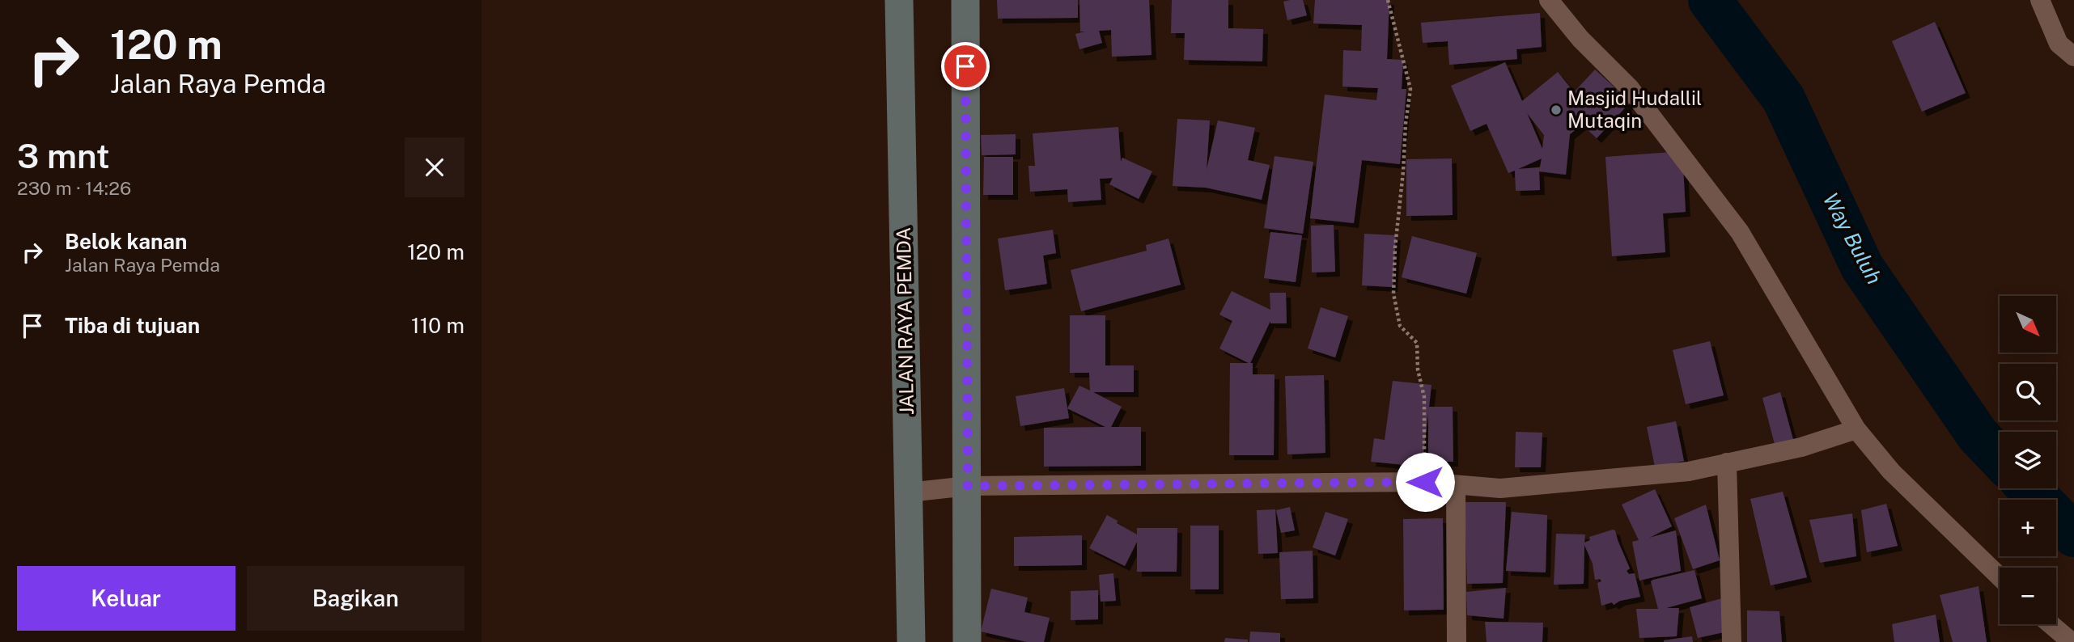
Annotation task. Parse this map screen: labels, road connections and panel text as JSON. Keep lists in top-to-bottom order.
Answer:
{
  "streets": {
    "street": ["JALAN RAYA PEMDA"]
  },
  "water": ["Way Buluh"],
  "places": ["Masjid Hudallil Mutaqin"],
  "north": "bottom right",
  "page": {
    "turn": ["120 m", "Jalan Raya Pemda"],
    "heading": ["3 mnt", "230 m · 14:26"],
    "list": [
      {
        "name": "Belok kanan",
        "note": "Jalan Raya Pemda",
        "value": "120 m"
      },
      {
        "name": "Tiba di tujuan",
        "value": "110 m"
      }
    ],
    "map_buttons": ["+", "−"],
    "buttons": ["Keluar", "Bagikan"]
  }
}
